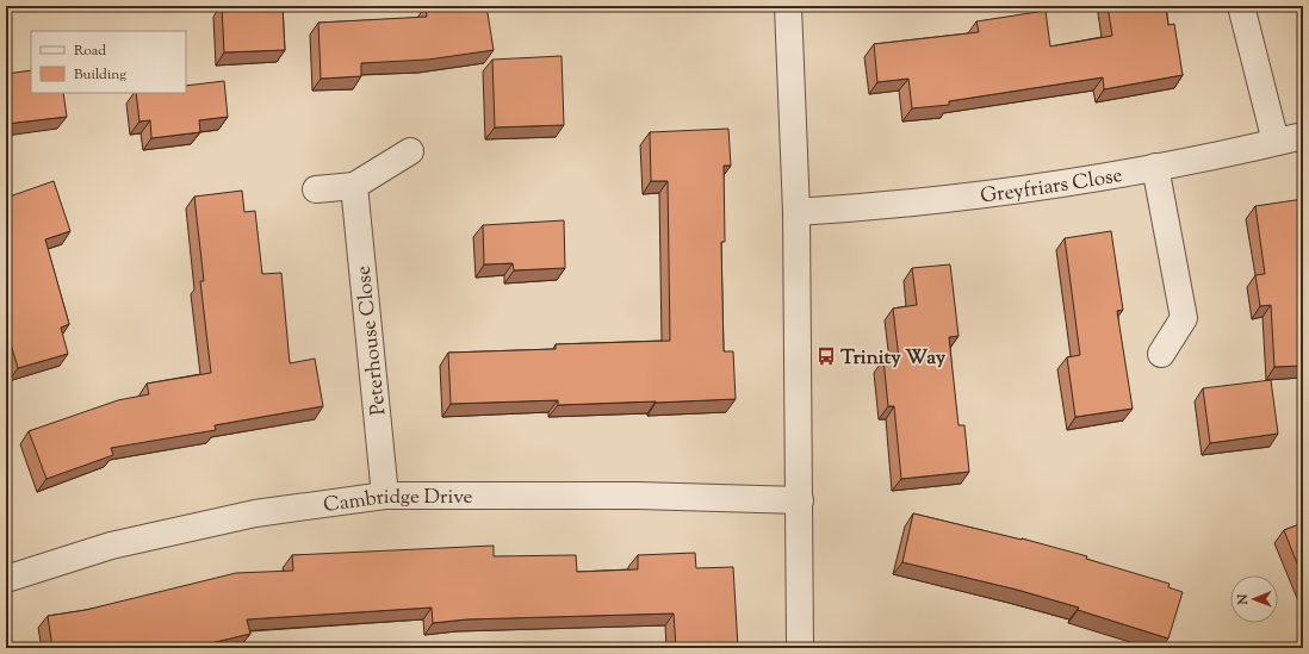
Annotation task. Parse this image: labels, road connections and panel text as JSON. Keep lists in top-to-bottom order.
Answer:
{
  "streets": {
    "street": ["Greyfriars Close", "Peterhouse Close", "Cambridge Drive"]
  },
  "crossings": [
    ["Peterhouse Close", "Cambridge Drive"]
  ],
  "places": {
    "bus stop": ["Trinity Way"]
  },
  "legend": ["Road", "Building"],
  "north": "left"
}
